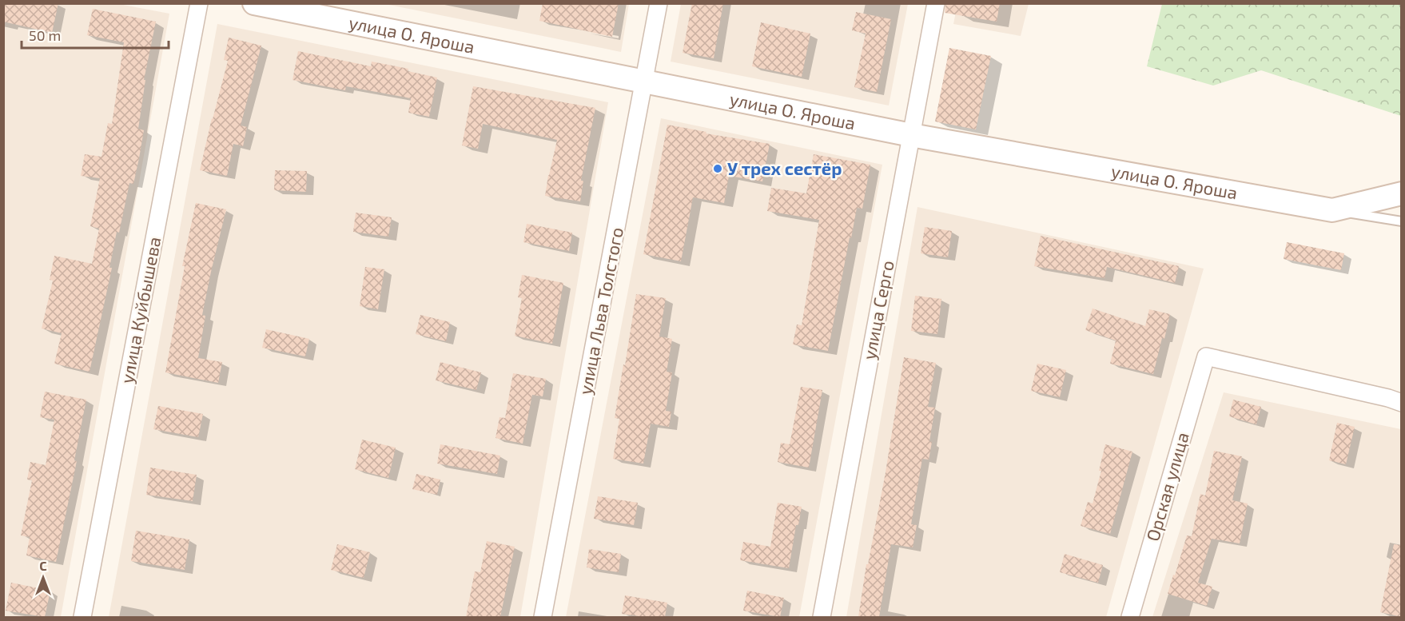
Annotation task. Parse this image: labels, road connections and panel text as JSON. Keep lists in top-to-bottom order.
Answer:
{
  "streets": {
    "main road": ["улица О. Яроша"],
    "street": [
      "улица Куйбышева",
      "улица Серго",
      "улица Льва Толстого",
      "Орская улица"
    ]
  },
  "crossings": [
    ["улица О. Яроша", "улица Серго"],
    ["улица О. Яроша", "улица Льва Толстого"]
  ],
  "places": ["У трех сестёр"],
  "scale_bar": "50 m",
  "north": "top"
}
